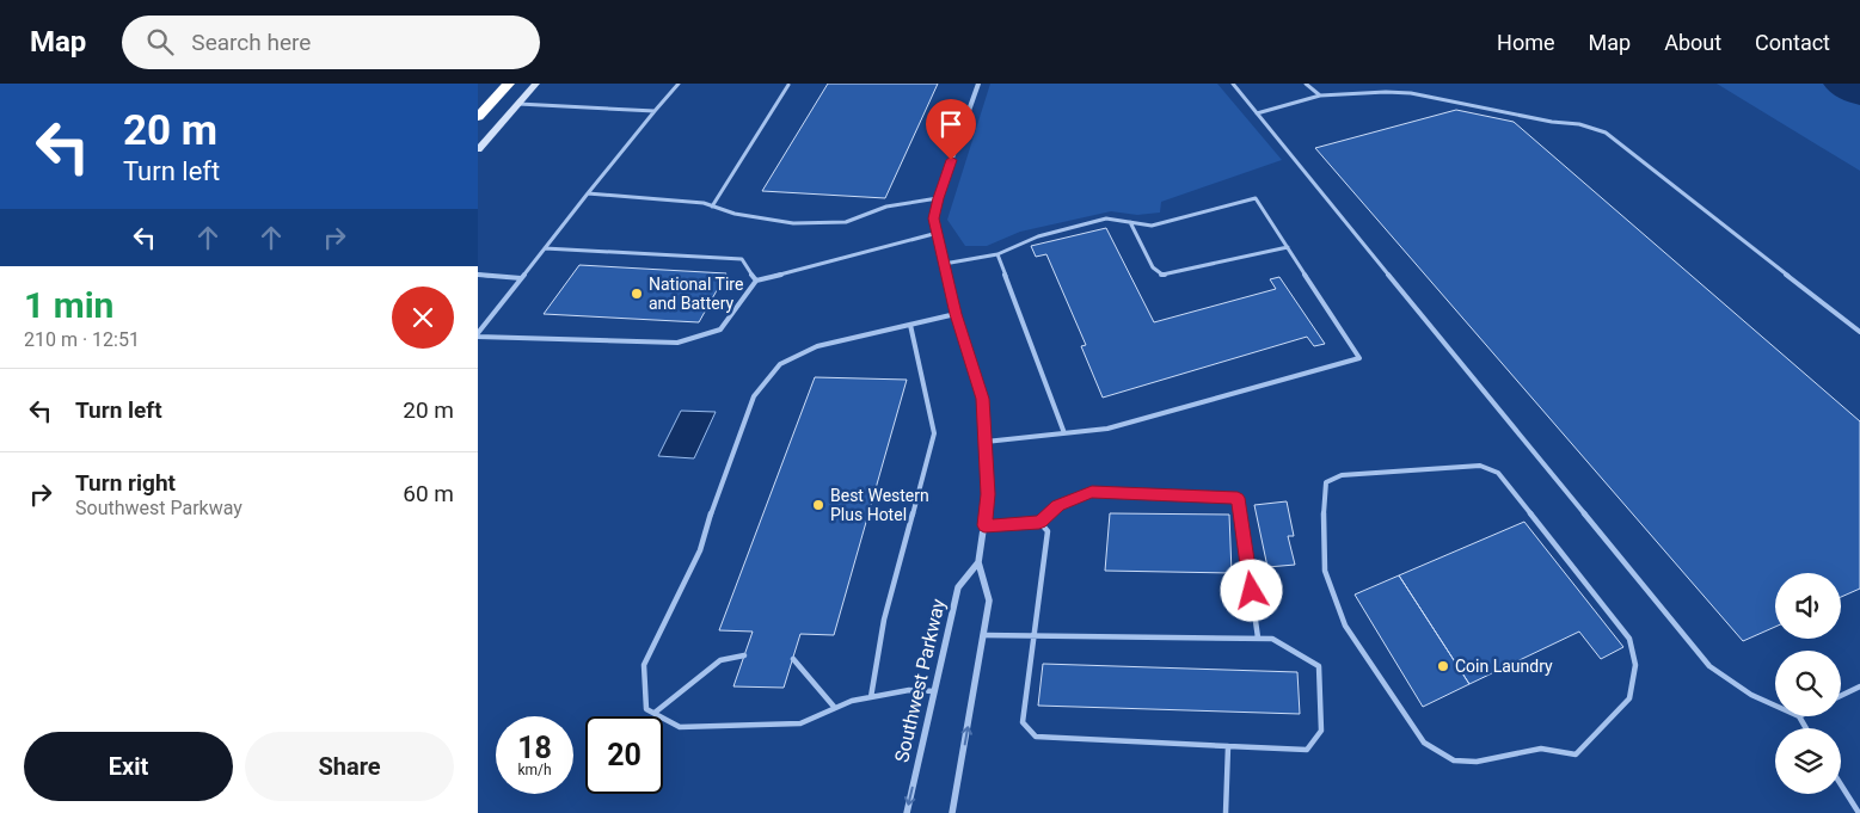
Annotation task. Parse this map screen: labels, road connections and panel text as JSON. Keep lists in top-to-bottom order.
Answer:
{
  "streets": {
    "street": ["Southwest Parkway"]
  },
  "places": ["National Tire and Battery", "Best Western Plus Hotel", "Coin Laundry"],
  "page": {
    "header": "Map",
    "search": "Search here",
    "nav": [
      "Home",
      "Map",
      "About",
      "Contact"
    ],
    "turn": ["20 m", "Turn left"],
    "heading": ["1 min", "210 m · 12:51"],
    "list": [
      {
        "name": "Turn left",
        "value": "20 m"
      },
      {
        "name": "Turn right",
        "note": "Southwest Parkway",
        "value": "60 m"
      }
    ],
    "speed": "18 km/h",
    "limit": "20",
    "buttons": ["Exit", "Share"]
  }
}
